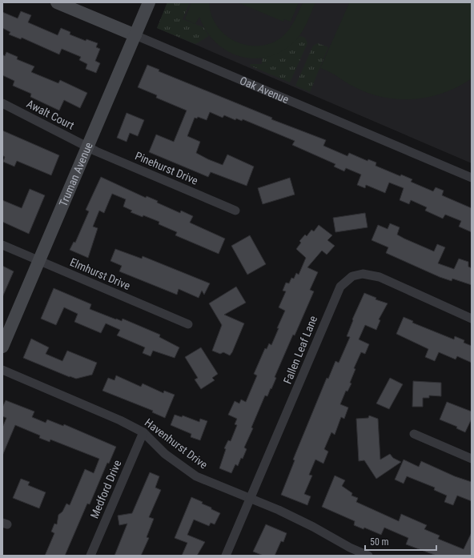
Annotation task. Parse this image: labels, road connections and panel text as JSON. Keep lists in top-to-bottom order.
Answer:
{
  "streets": {
    "street": [
      "Oak Avenue",
      "Awalt Court",
      "Pinehurst Drive",
      "Truman Avenue",
      "Elmhurst Drive",
      "Fallen Leaf Lane",
      "Havenhurst Drive",
      "Medford Drive"
    ]
  },
  "crossings": [
    ["Oak Avenue", "Truman Avenue"],
    ["Awalt Court", "Pinehurst Drive"],
    ["Awalt Court", "Truman Avenue"],
    ["Pinehurst Drive", "Truman Avenue"],
    ["Truman Avenue", "Elmhurst Drive"],
    ["Fallen Leaf Lane", "Havenhurst Drive"],
    ["Havenhurst Drive", "Medford Drive"]
  ],
  "scale_bar": "50 m"
}
